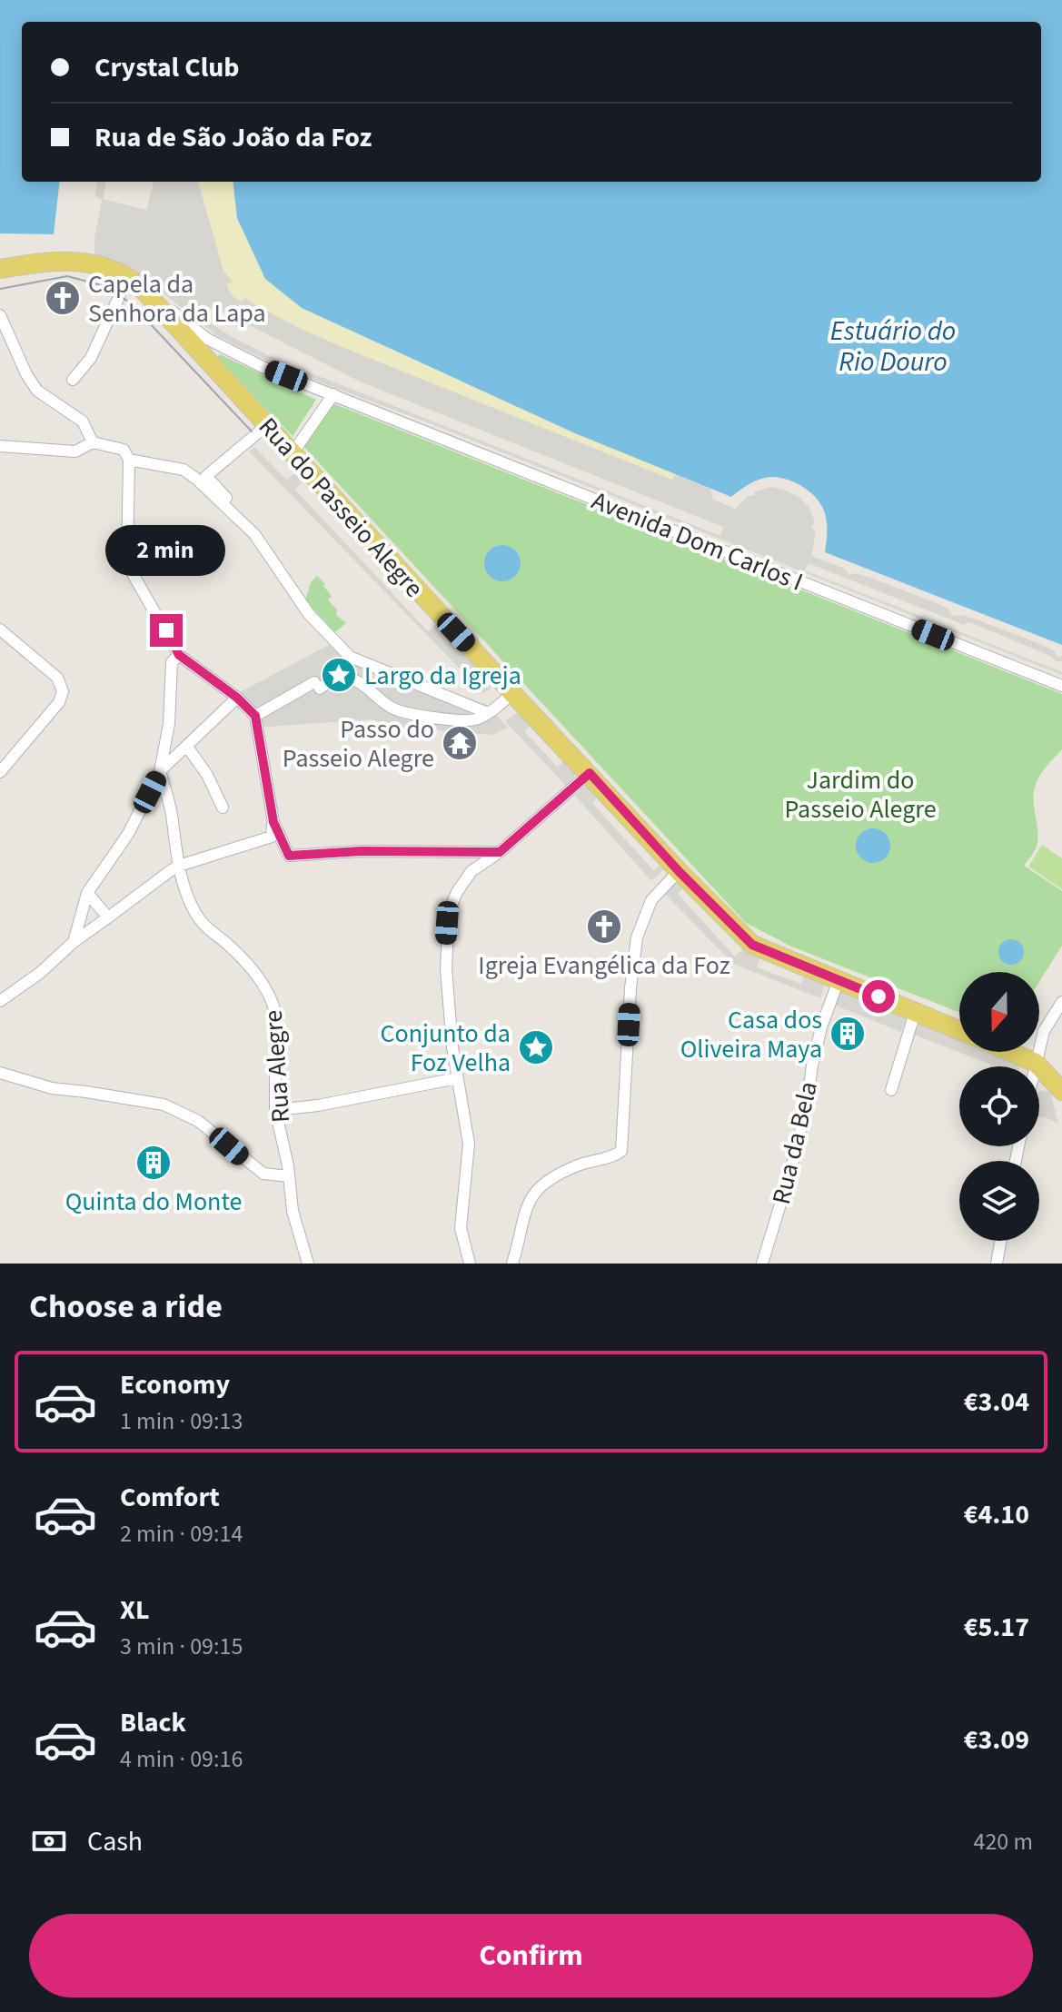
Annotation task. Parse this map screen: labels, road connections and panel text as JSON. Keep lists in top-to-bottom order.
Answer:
{
  "streets": {
    "main road": ["Rua do Passeio Alegre"],
    "street": ["Avenida Dom Carlos I", "Rua Alegre", "Rua da Bela"]
  },
  "crossings": [
    ["Rua do Passeio Alegre", "Avenida Dom Carlos I"],
    ["Rua do Passeio Alegre", "Rua da Bela"]
  ],
  "water": ["Estuário do Rio Douro"],
  "parks": ["Jardim do Passeio Alegre"],
  "places": {
    "church": ["Capela da Senhora da Lapa", "Igreja Evangélica da Foz"],
    "place": ["Largo da Igreja", "Conjunto da Foz Velha"],
    "temple": ["Passo do Passeio Alegre"],
    "building": ["Casa dos Oliveira Maya", "Quinta do Monte"]
  },
  "north": "bottom",
  "page": {
    "banner": ["Crystal Club", "Rua de São João da Foz"],
    "bubble": "2 min",
    "heading": "Choose a ride",
    "list": [
      {
        "name": "Economy",
        "note": "1 min · 09:13",
        "value": "€3.04"
      },
      {
        "name": "Comfort",
        "note": "2 min · 09:14",
        "value": "€4.10"
      },
      {
        "name": "XL",
        "note": "3 min · 09:15",
        "value": "€5.17"
      },
      {
        "name": "Black",
        "note": "4 min · 09:16",
        "value": "€3.09"
      }
    ],
    "pay": ["Cash", "420 m"],
    "buttons": "Confirm"
  }
}
